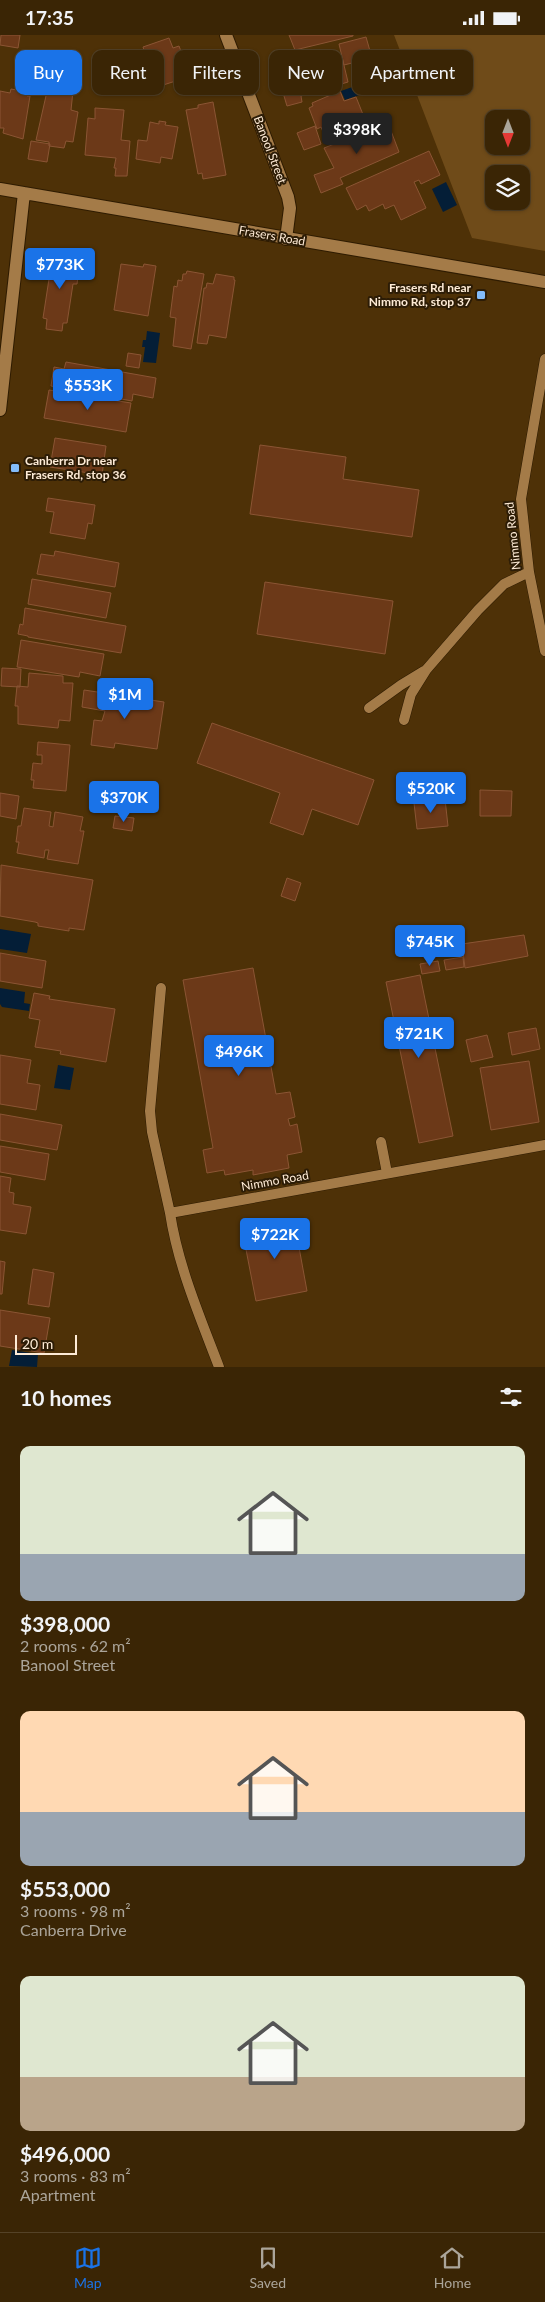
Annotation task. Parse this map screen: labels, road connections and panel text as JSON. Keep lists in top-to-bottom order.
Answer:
{
  "streets": {
    "street": ["Banool Street", "Frasers Road"],
    "lane": ["Nimmo Road"]
  },
  "crossings": [
    ["Banool Street", "Frasers Road"]
  ],
  "places": {
    "transit": ["Frasers Rd near Nimmo Rd, stop 37", "Canberra Dr near Frasers Rd, stop 36"]
  },
  "scale_bar": "20 m",
  "north": "bottom",
  "page": {
    "status": "17:35",
    "chip": [
      "Buy",
      "Rent",
      "Filters",
      "New",
      "Apartment"
    ],
    "price": [
      "$398K",
      "$773K",
      "$553K",
      "$1M",
      "$520K",
      "$370K",
      "$745K",
      "$721K",
      "$496K",
      "$722K"
    ],
    "scale": "20 m",
    "heading": "10 homes",
    "list": [
      {
        "name": "$398,000",
        "note": "2 rooms · 62 m² · Banool Street"
      },
      {
        "name": "$553,000",
        "note": "3 rooms · 98 m² · Canberra Drive"
      },
      {
        "name": "$496,000",
        "note": "3 rooms · 83 m² · Apartment"
      }
    ],
    "tabs": ["Map", "Saved", "Home"]
  }
}
